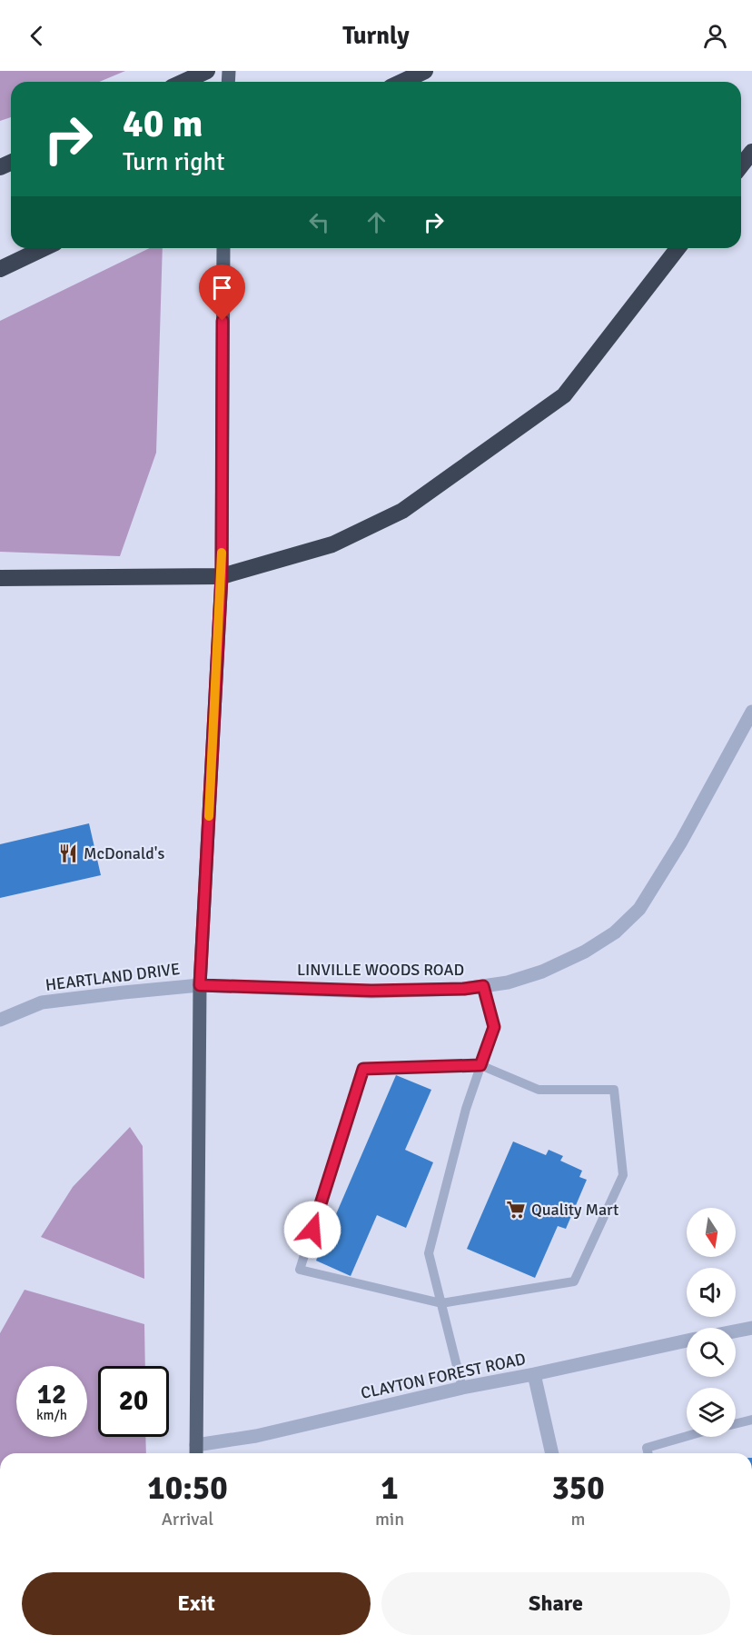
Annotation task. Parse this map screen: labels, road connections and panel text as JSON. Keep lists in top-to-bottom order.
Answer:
{
  "streets": {
    "street": ["LINVILLE WOODS ROAD", "HEARTLAND DRIVE", "CLAYTON FOREST ROAD"]
  },
  "crossings": [
    ["LINVILLE WOODS ROAD", "HEARTLAND DRIVE"]
  ],
  "places": {
    "restaurant": ["McDonald's"],
    "supermarket": ["Quality Mart"]
  },
  "north": "bottom",
  "page": {
    "header": "Turnly",
    "turn": ["40 m", "Turn right"],
    "speed": "12 km/h",
    "limit": "20",
    "eta": [
      "10:50",
      "Arrival",
      "1",
      "min",
      "350",
      "m"
    ],
    "buttons": ["Exit", "Share"]
  }
}
